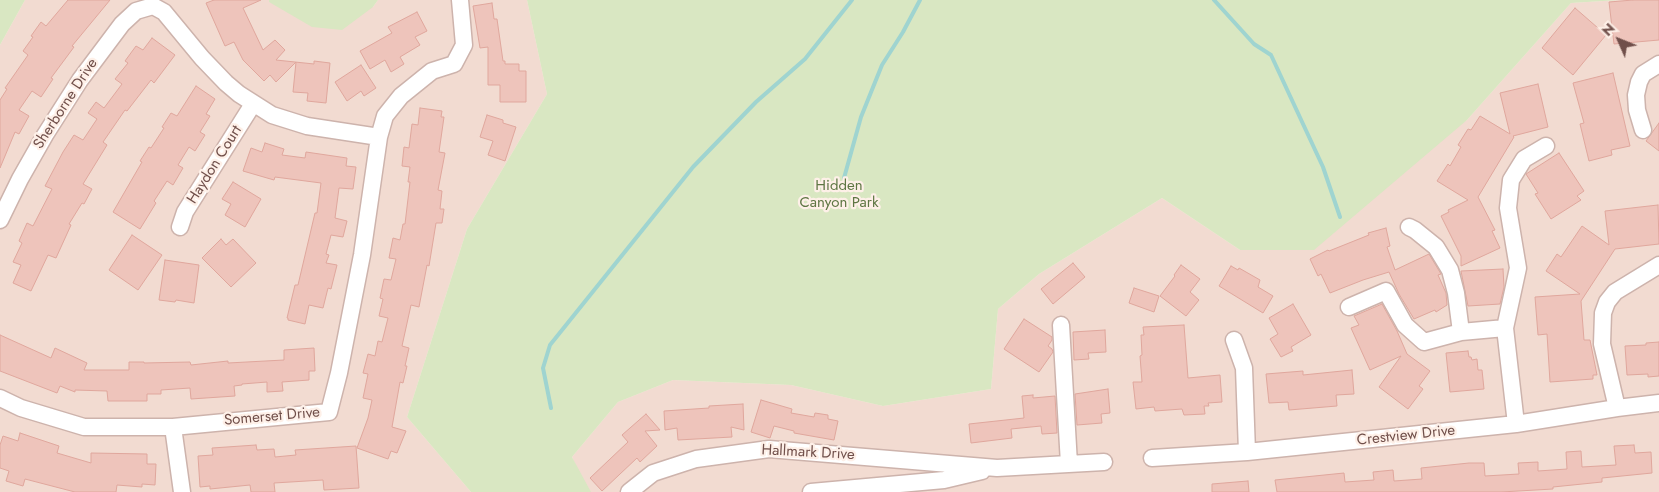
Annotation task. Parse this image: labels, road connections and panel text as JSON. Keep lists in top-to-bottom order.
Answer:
{
  "streets": {
    "street": [
      "Sherborne Drive",
      "Haydon Court",
      "Somerset Drive",
      "Crestview Drive",
      "Hallmark Drive"
    ]
  },
  "crossings": [
    ["Sherborne Drive", "Haydon Court"],
    ["Sherborne Drive", "Somerset Drive"]
  ],
  "parks": ["Hidden Canyon Park"],
  "north": "top left"
}
